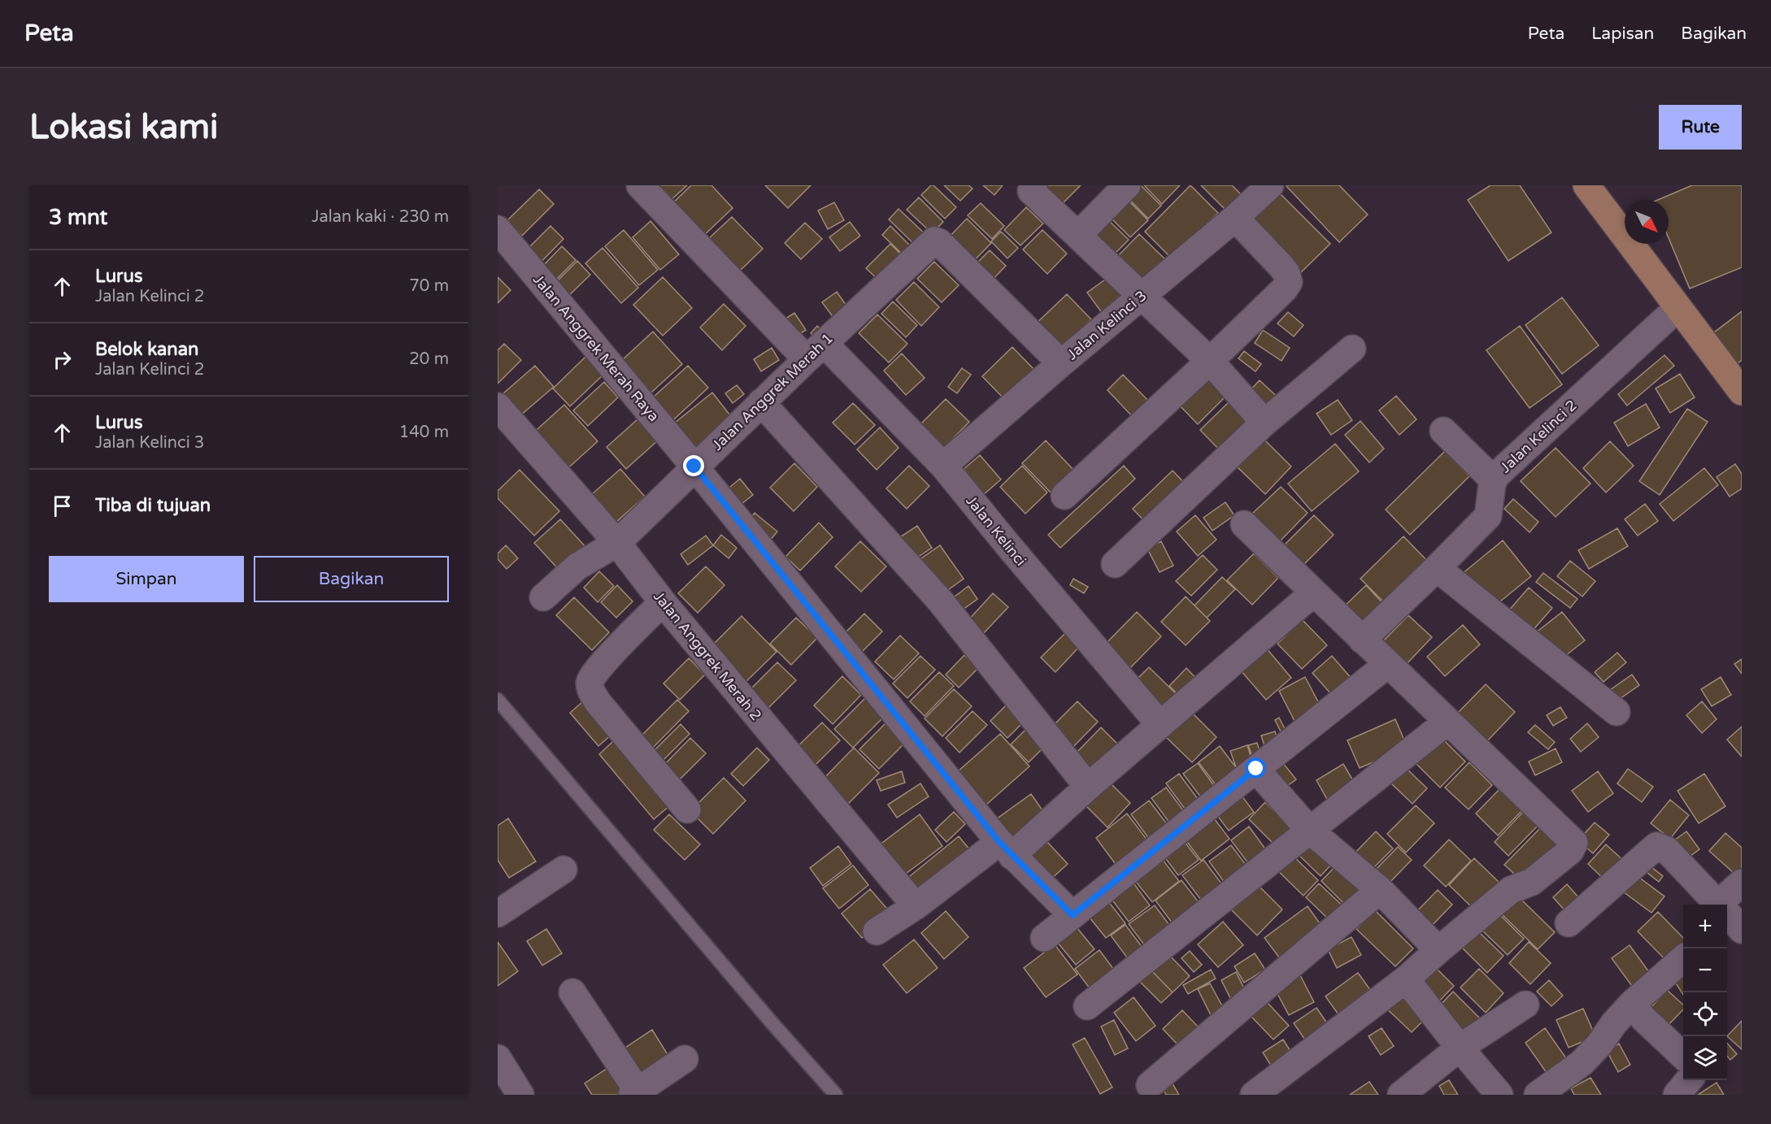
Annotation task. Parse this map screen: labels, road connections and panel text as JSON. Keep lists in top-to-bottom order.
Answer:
{
  "streets": {
    "street": [
      "Jalan Kelinci 3",
      "Jalan Anggrek Merah Raya",
      "Jalan Anggrek Merah 1",
      "Jalan Kelinci 2",
      "Jalan Kelinci",
      "Jalan Anggrek Merah 2"
    ]
  },
  "crossings": [
    ["Jalan Kelinci 3", "Jalan Anggrek Merah 1"],
    ["Jalan Kelinci 3", "Jalan Kelinci"],
    ["Jalan Anggrek Merah Raya", "Jalan Anggrek Merah 1"],
    ["Jalan Anggrek Merah 1", "Jalan Kelinci"],
    ["Jalan Anggrek Merah 1", "Jalan Anggrek Merah 2"]
  ],
  "north": "bottom right",
  "page": {
    "header": "Peta",
    "nav": ["Peta", "Lapisan", "Bagikan"],
    "buttons": [
      "Rute",
      ["Simpan", "Bagikan"]
    ],
    "title": "Lokasi kami",
    "heading": ["3 mnt", "Jalan kaki · 230 m"],
    "list": [
      ["Lurus", "Jalan Kelinci 2", "70 m"],
      ["Belok kanan", "Jalan Kelinci 2", "20 m"],
      ["Lurus", "Jalan Kelinci 3", "140 m"],
      "Tiba di tujuan"
    ],
    "map_buttons": ["+", "−"]
  }
}
